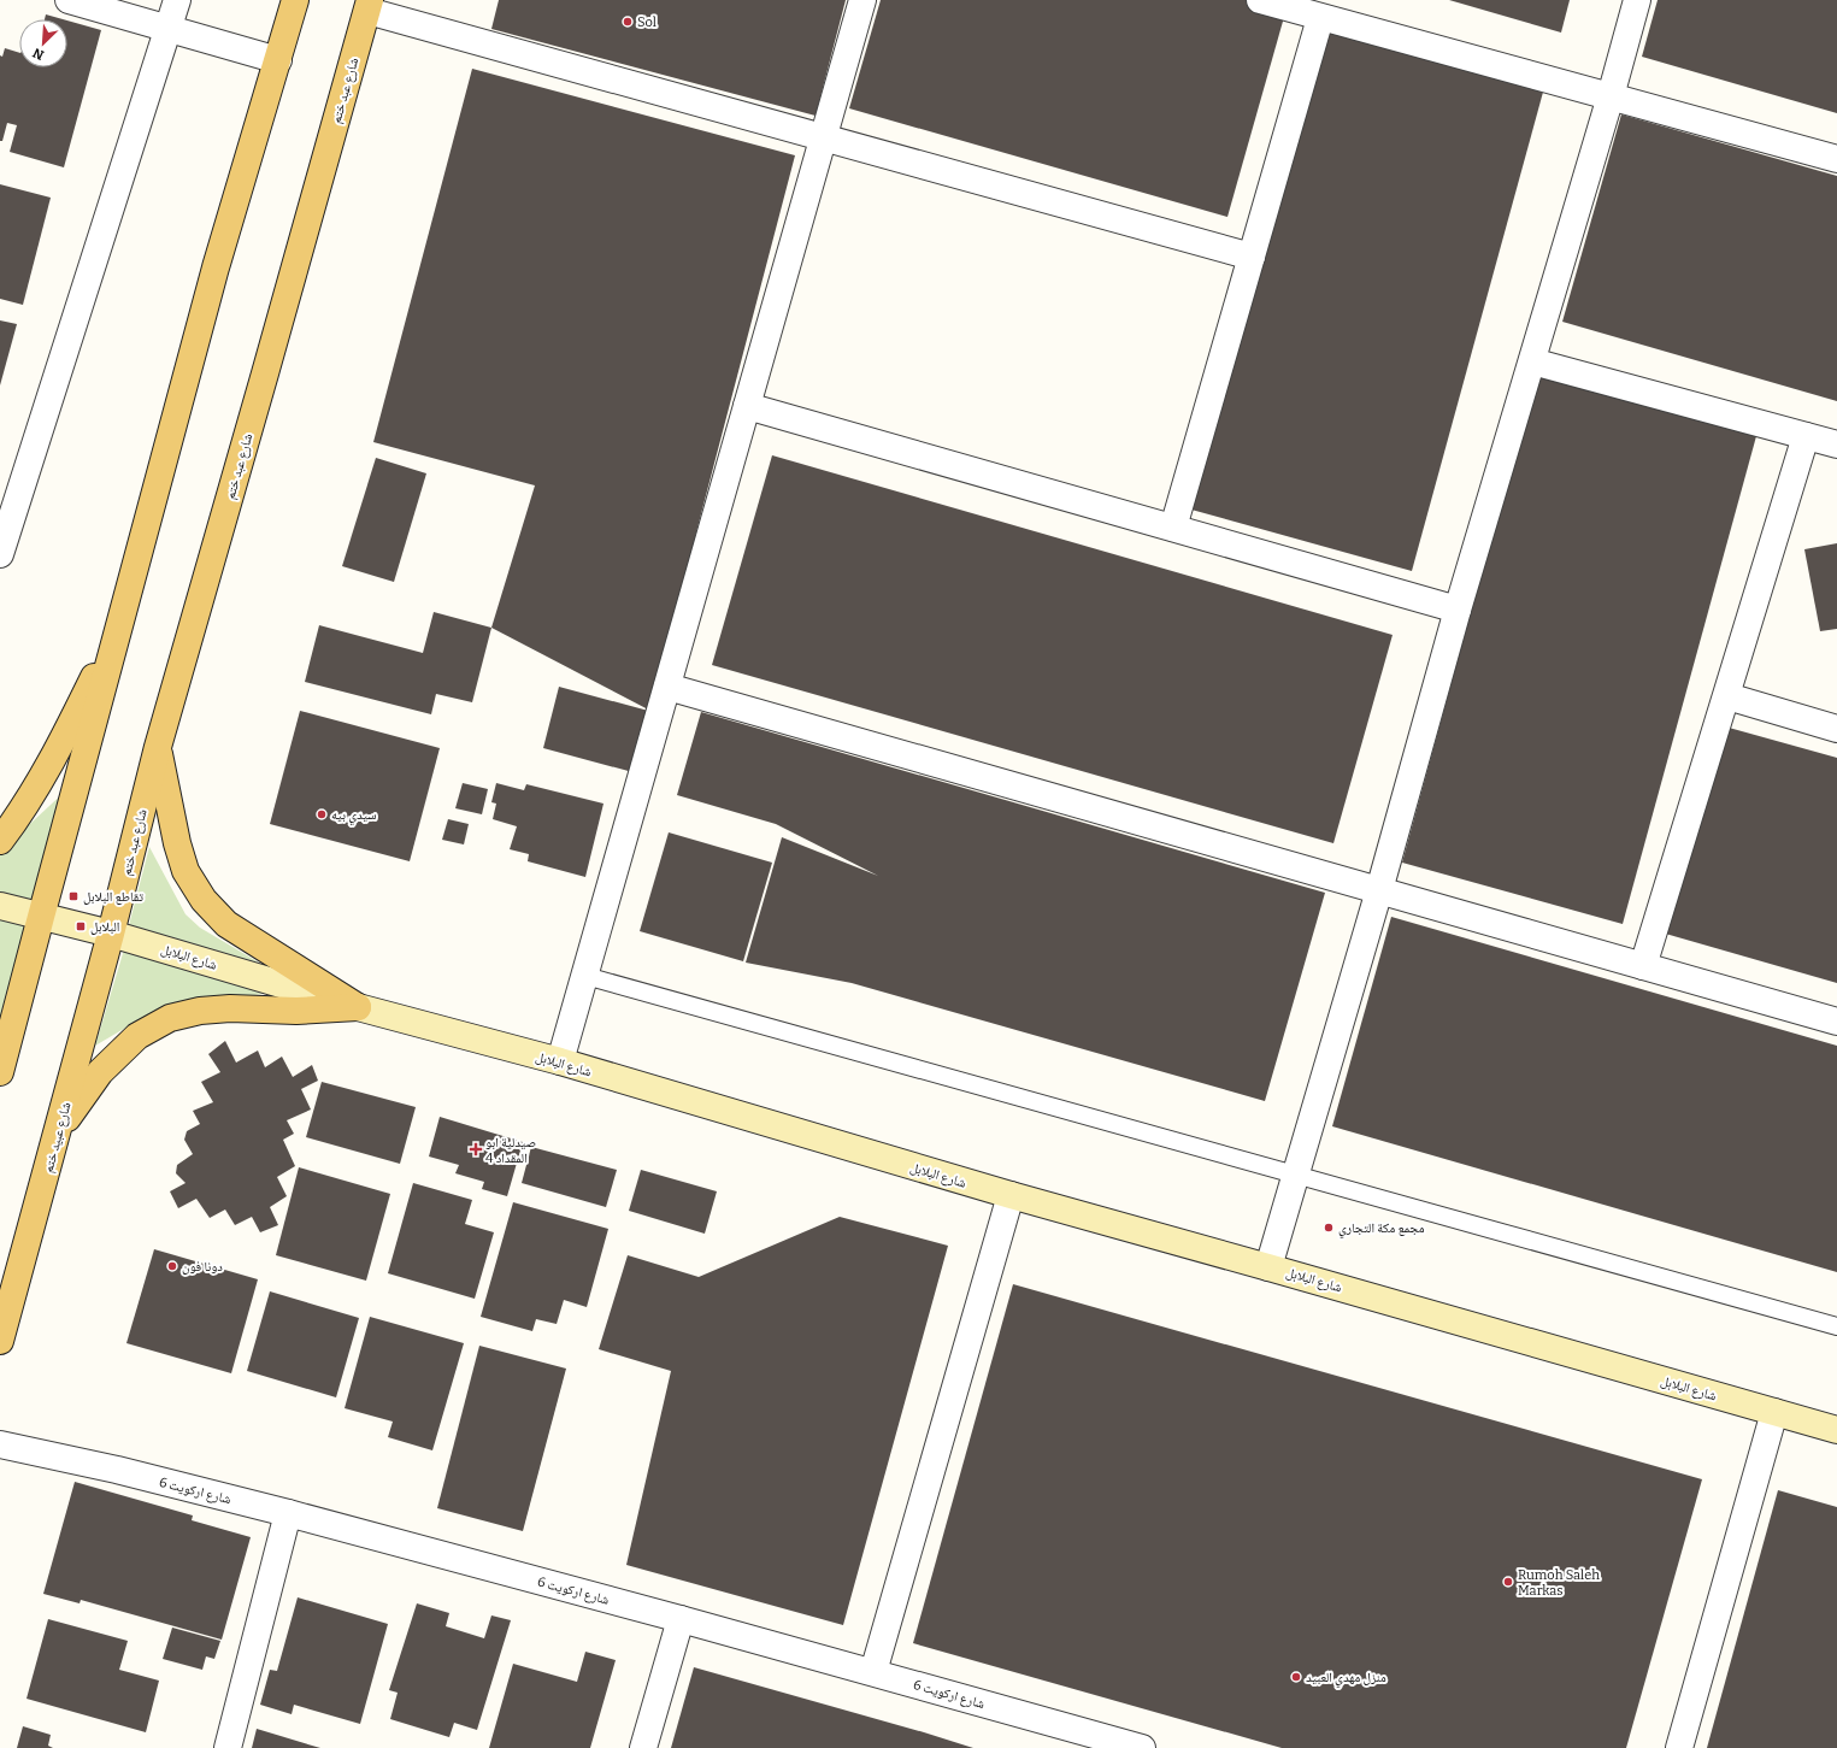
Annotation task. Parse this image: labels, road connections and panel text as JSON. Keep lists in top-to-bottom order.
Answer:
{
  "streets": {
    "main road": ["شارع عبد ختم", "شارع عبيد ختم"],
    "street": ["شارع البلابل", "شارع اركويت 6"]
  },
  "crossings": [
    ["شارع عبد ختم", "شارع البلابل"],
    ["شارع عبد ختم", "شارع عبيد ختم"],
    ["شارع البلابل", "شارع عبيد ختم"]
  ],
  "places": {
    "other": [
      "Sol",
      "سيدي بيه",
      "مجمع مكة التجاري",
      "دونا فون",
      "Rumoh Saleh Markas",
      "منزل مهدي العبيد"
    ],
    "transit": ["تقاطع البلابل", "البلابل"],
    "health": ["صيدلية ابو المقداد 4"]
  },
  "north": "bottom left"
}
